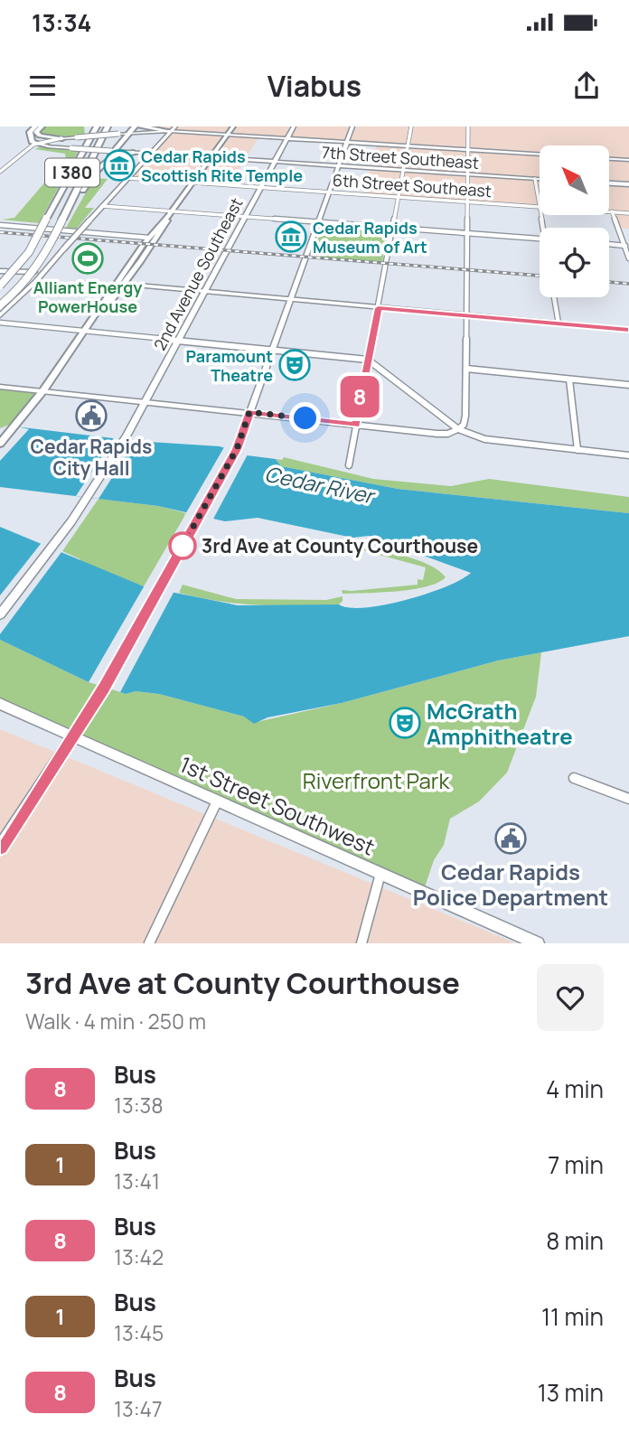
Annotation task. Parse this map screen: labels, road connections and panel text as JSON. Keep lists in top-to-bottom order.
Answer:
{
  "streets": {
    "highway": ["I 380"],
    "main road": ["7th Street Southeast", "2nd Avenue Southeast", "1st Street Southwest"],
    "street": ["6th Street Southeast"]
  },
  "crossings": [
    ["7th Street Southeast", "2nd Avenue Southeast"],
    ["6th Street Southeast", "2nd Avenue Southeast"]
  ],
  "water": ["Cedar River"],
  "parks": ["Riverfront Park"],
  "places": {
    "museum": ["Cedar Rapids Scottish Rite Temple", "Cedar Rapids Museum of Art"],
    "sports": ["Alliant Energy PowerHouse"],
    "theatre": ["Paramount Theatre", "McGrath Amphitheatre"],
    "public building": ["Cedar Rapids City Hall", "Cedar Rapids Police Department"],
    "other": ["3rd Ave at County Courthouse"]
  },
  "lines": ["bus line 8"],
  "north": "top left",
  "page": {
    "status": "13:34",
    "header": "Viabus",
    "on_map": "8",
    "heading": ["3rd Ave at County Courthouse", "Walk · 4 min · 250 m"],
    "list": [
      {
        "mark": "8",
        "name": "Bus",
        "note": "13:38",
        "value": "4 min"
      },
      {
        "mark": "1",
        "name": "Bus",
        "note": "13:41",
        "value": "7 min"
      },
      {
        "mark": "8",
        "name": "Bus",
        "note": "13:42",
        "value": "8 min"
      },
      {
        "mark": "1",
        "name": "Bus",
        "note": "13:45",
        "value": "11 min"
      },
      {
        "mark": "8",
        "name": "Bus",
        "note": "13:47",
        "value": "13 min"
      }
    ]
  }
}
